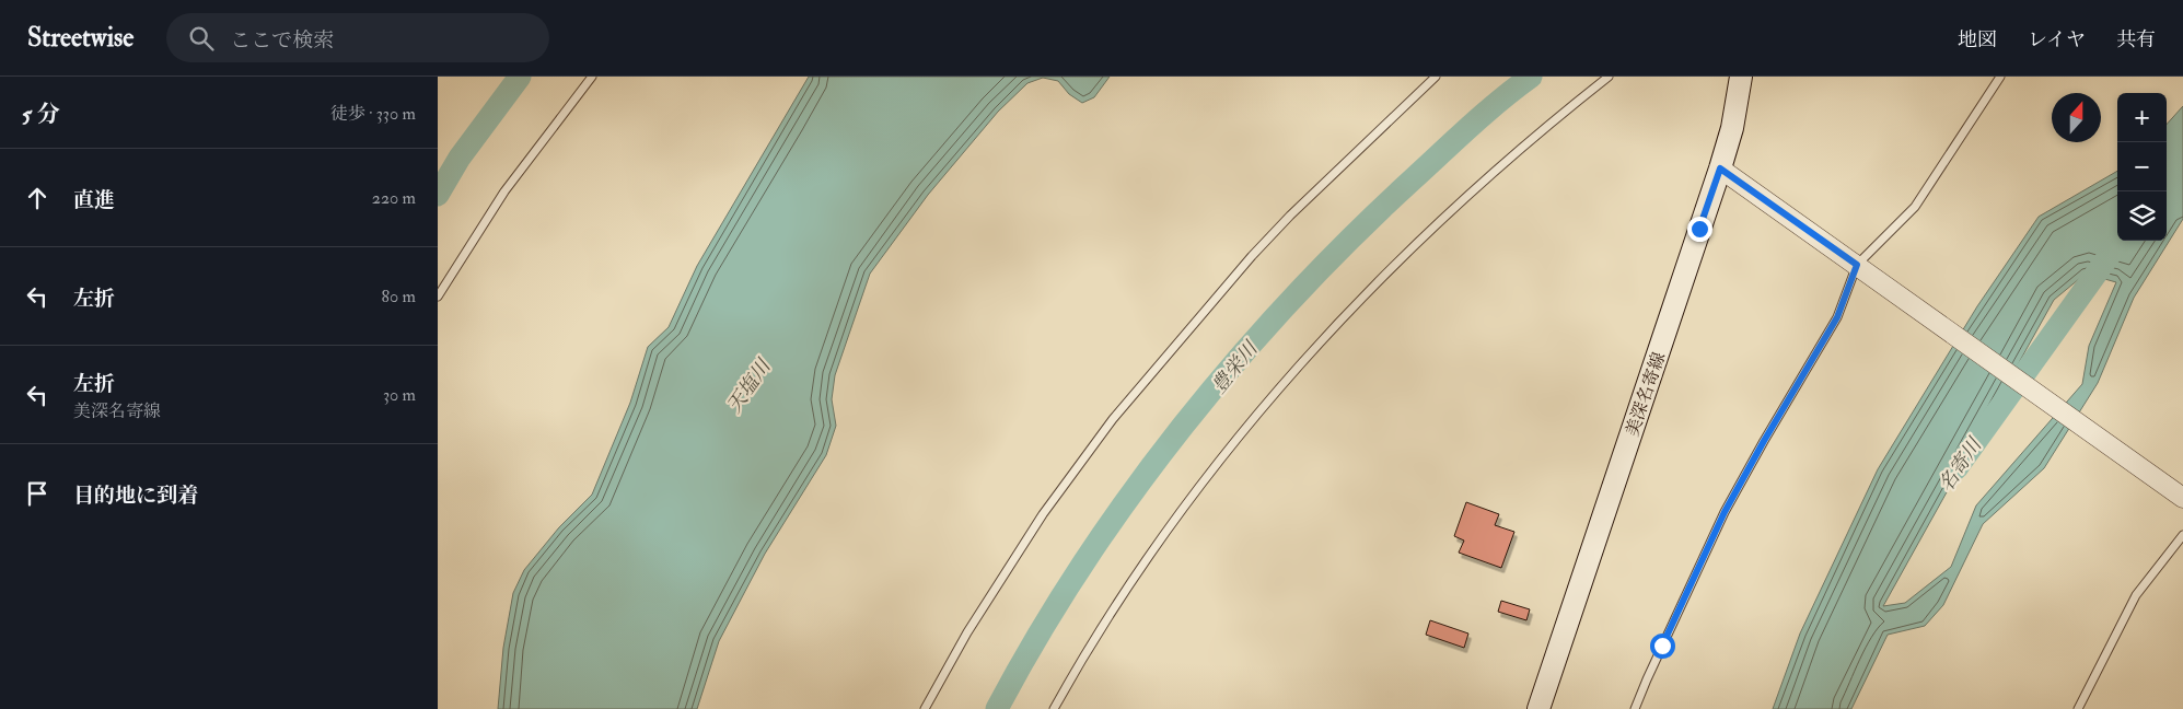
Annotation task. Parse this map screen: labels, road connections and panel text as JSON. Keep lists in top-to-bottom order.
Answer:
{
  "streets": {
    "main road": ["美深名寄線"]
  },
  "water": ["豊栄川", "天塩川", "名寄川"],
  "north": "top",
  "page": {
    "header": "Streetwise",
    "search": "ここで検索",
    "nav": ["地図", "レイヤ", "共有"],
    "heading": ["5 分", "徒歩 · 330 m"],
    "map_buttons": ["+", "−"],
    "list": [
      ["直進", "220 m"],
      ["左折", "80 m"],
      ["左折", "美深名寄線", "30 m"],
      "目的地に到着"
    ]
  }
}
